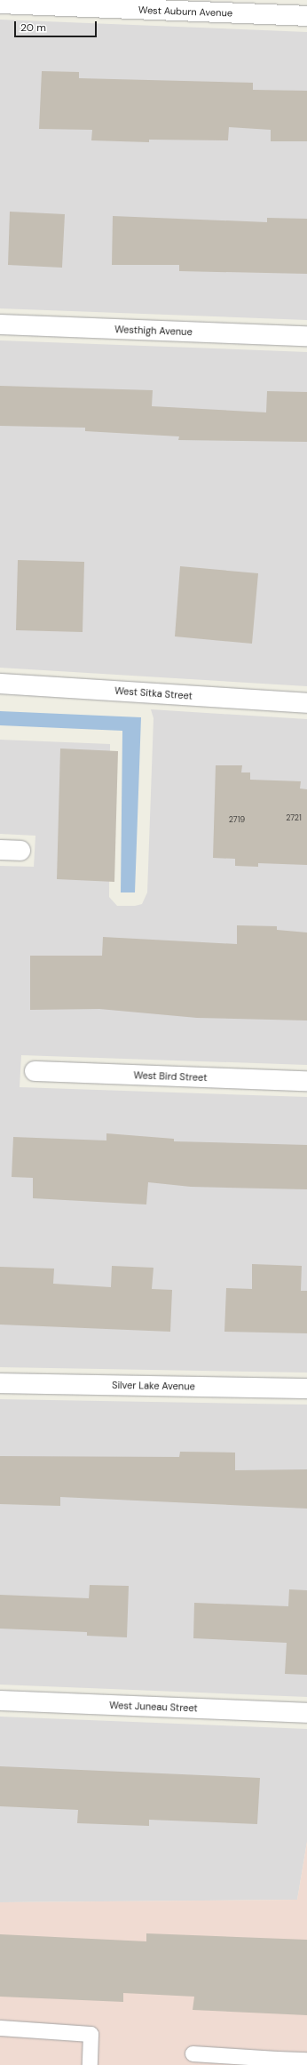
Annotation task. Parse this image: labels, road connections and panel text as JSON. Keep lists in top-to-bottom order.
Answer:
{
  "streets": {
    "street": [
      "West Auburn Avenue",
      "Westhigh Avenue",
      "West Sitka Street",
      "West Bird Street",
      "Silver Lake Avenue",
      "West Juneau Street"
    ]
  },
  "house_numbers": ["2721", "2719"],
  "scale_bar": "20 m"
}
